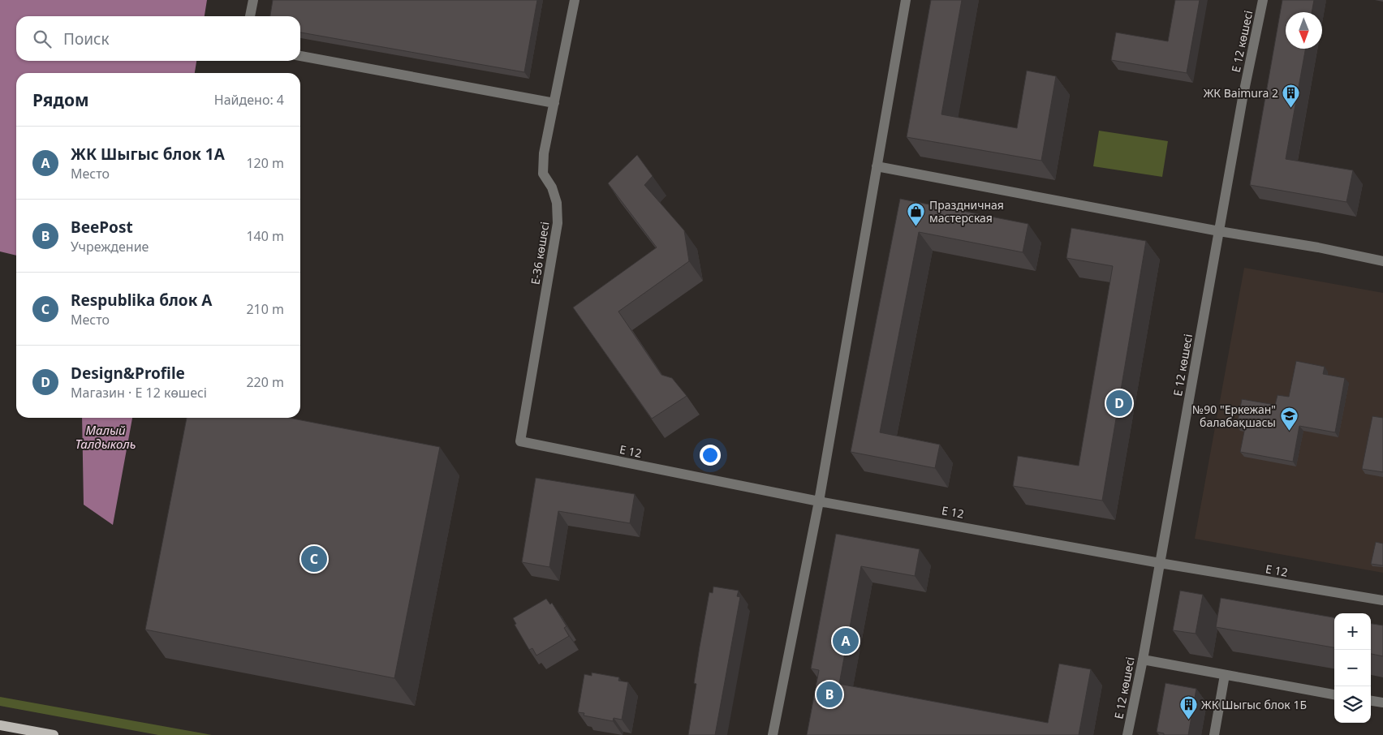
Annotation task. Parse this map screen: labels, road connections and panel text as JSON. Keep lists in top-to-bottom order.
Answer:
{
  "streets": {
    "street": ["Е 12 көшесі", "Е-36 көшесі", "E 12"]
  },
  "crossings": [
    ["Е 12 көшесі", "E 12"],
    ["Е-36 көшесі", "E 12"]
  ],
  "water": ["Малый Талдыколь"],
  "places": {
    "building": ["ЖК Baimura 2", "ЖК Шыгыс блок 1Б"],
    "shop": ["Праздничная мастерская"],
    "school or university": ["№90 \"Еркежан\" балабақшасы"]
  },
  "north": "bottom",
  "page": {
    "search": "Поиск",
    "heading": ["Рядом", "Найдено: 4"],
    "list": [
      {
        "mark": "A",
        "name": "ЖК Шыгыс блок 1А",
        "note": "Место",
        "value": "120 m"
      },
      {
        "mark": "B",
        "name": "BeePost",
        "note": "Учреждение",
        "value": "140 m"
      },
      {
        "mark": "C",
        "name": "Respublika блок А",
        "note": "Место",
        "value": "210 m"
      },
      {
        "mark": "D",
        "name": "Design&Profile",
        "note": "Магазин · Е 12 көшесі",
        "value": "220 m"
      }
    ],
    "pins": [
      "D",
      "C",
      "A",
      "B"
    ],
    "map_buttons": ["+", "−"]
  }
}
